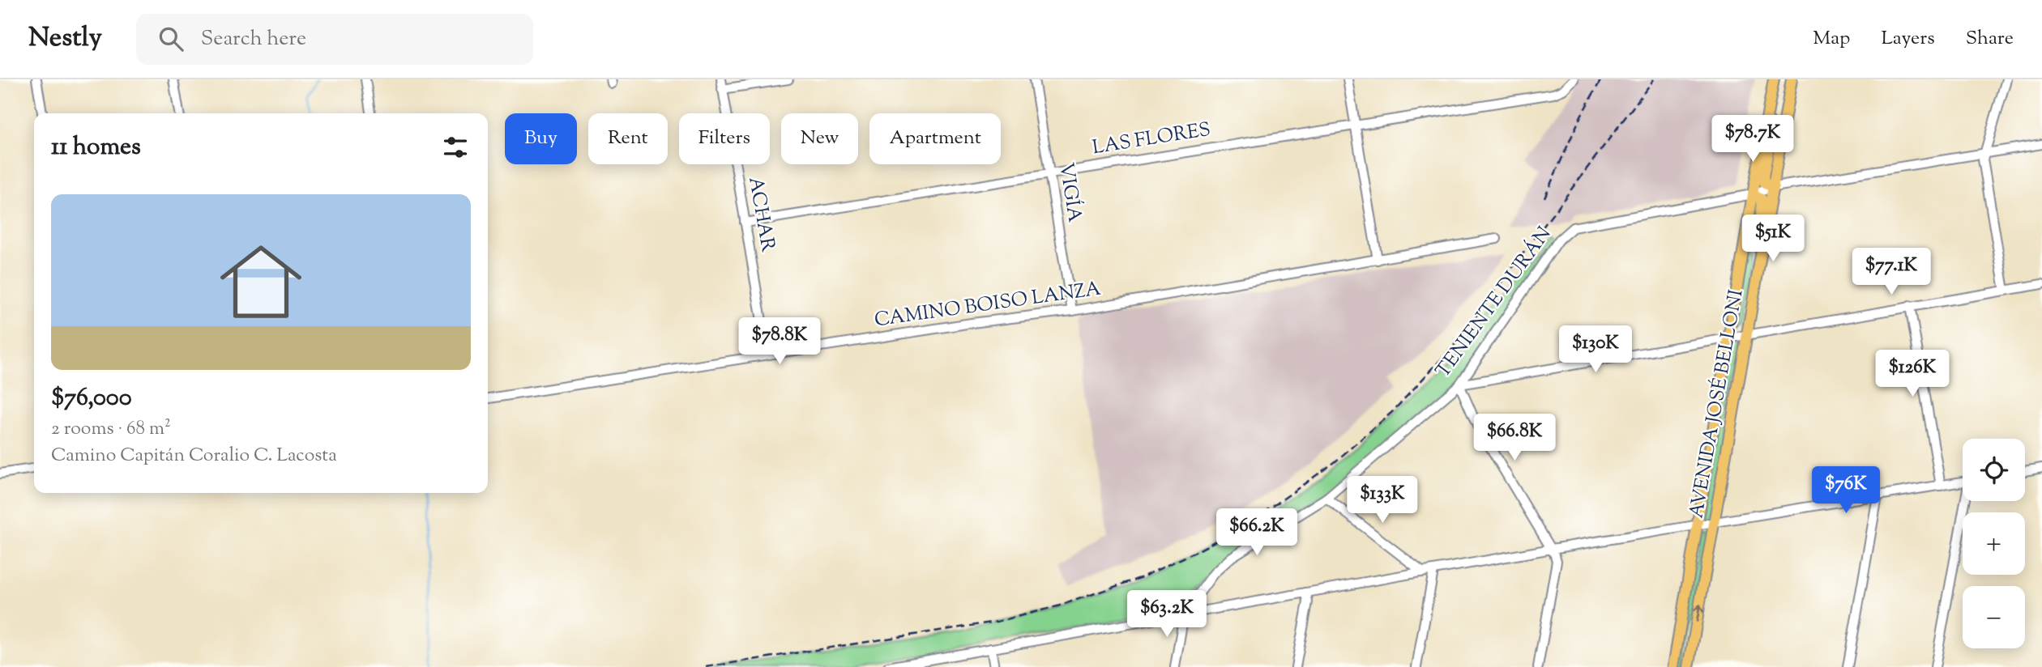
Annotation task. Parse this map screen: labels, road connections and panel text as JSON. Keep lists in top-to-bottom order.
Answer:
{
  "streets": {
    "main road": ["AVENIDA JOSÉ BELLONI"],
    "street": [
      "LAS FLORES",
      "VIGÍA",
      "ACHAR",
      "TENIENTE DURÁN",
      "CAMINO BOISO LANZA"
    ]
  },
  "crossings": [
    ["LAS FLORES", "VIGÍA"],
    ["LAS FLORES", "ACHAR"],
    ["VIGÍA", "CAMINO BOISO LANZA"],
    ["ACHAR", "CAMINO BOISO LANZA"],
    ["TENIENTE DURÁN", "AVENIDA JOSÉ BELLONI"]
  ],
  "page": {
    "header": "Nestly",
    "search": "Search here",
    "nav": ["Map", "Layers", "Share"],
    "chip": [
      "Buy",
      "Rent",
      "Filters",
      "New",
      "Apartment"
    ],
    "heading": "11 homes",
    "price": [
      "$78.7K",
      "$51K",
      "$77.1K",
      "$78.8K",
      "$130K",
      "$126K",
      "$66.8K",
      "$76K",
      "$133K",
      "$66.2K",
      "$63.2K"
    ],
    "list": [
      {
        "name": "$76,000",
        "note": "2 rooms · 68 m² · Camino Capitán Coralio C. Lacosta"
      }
    ],
    "map_buttons": ["+", "−"]
  }
}
